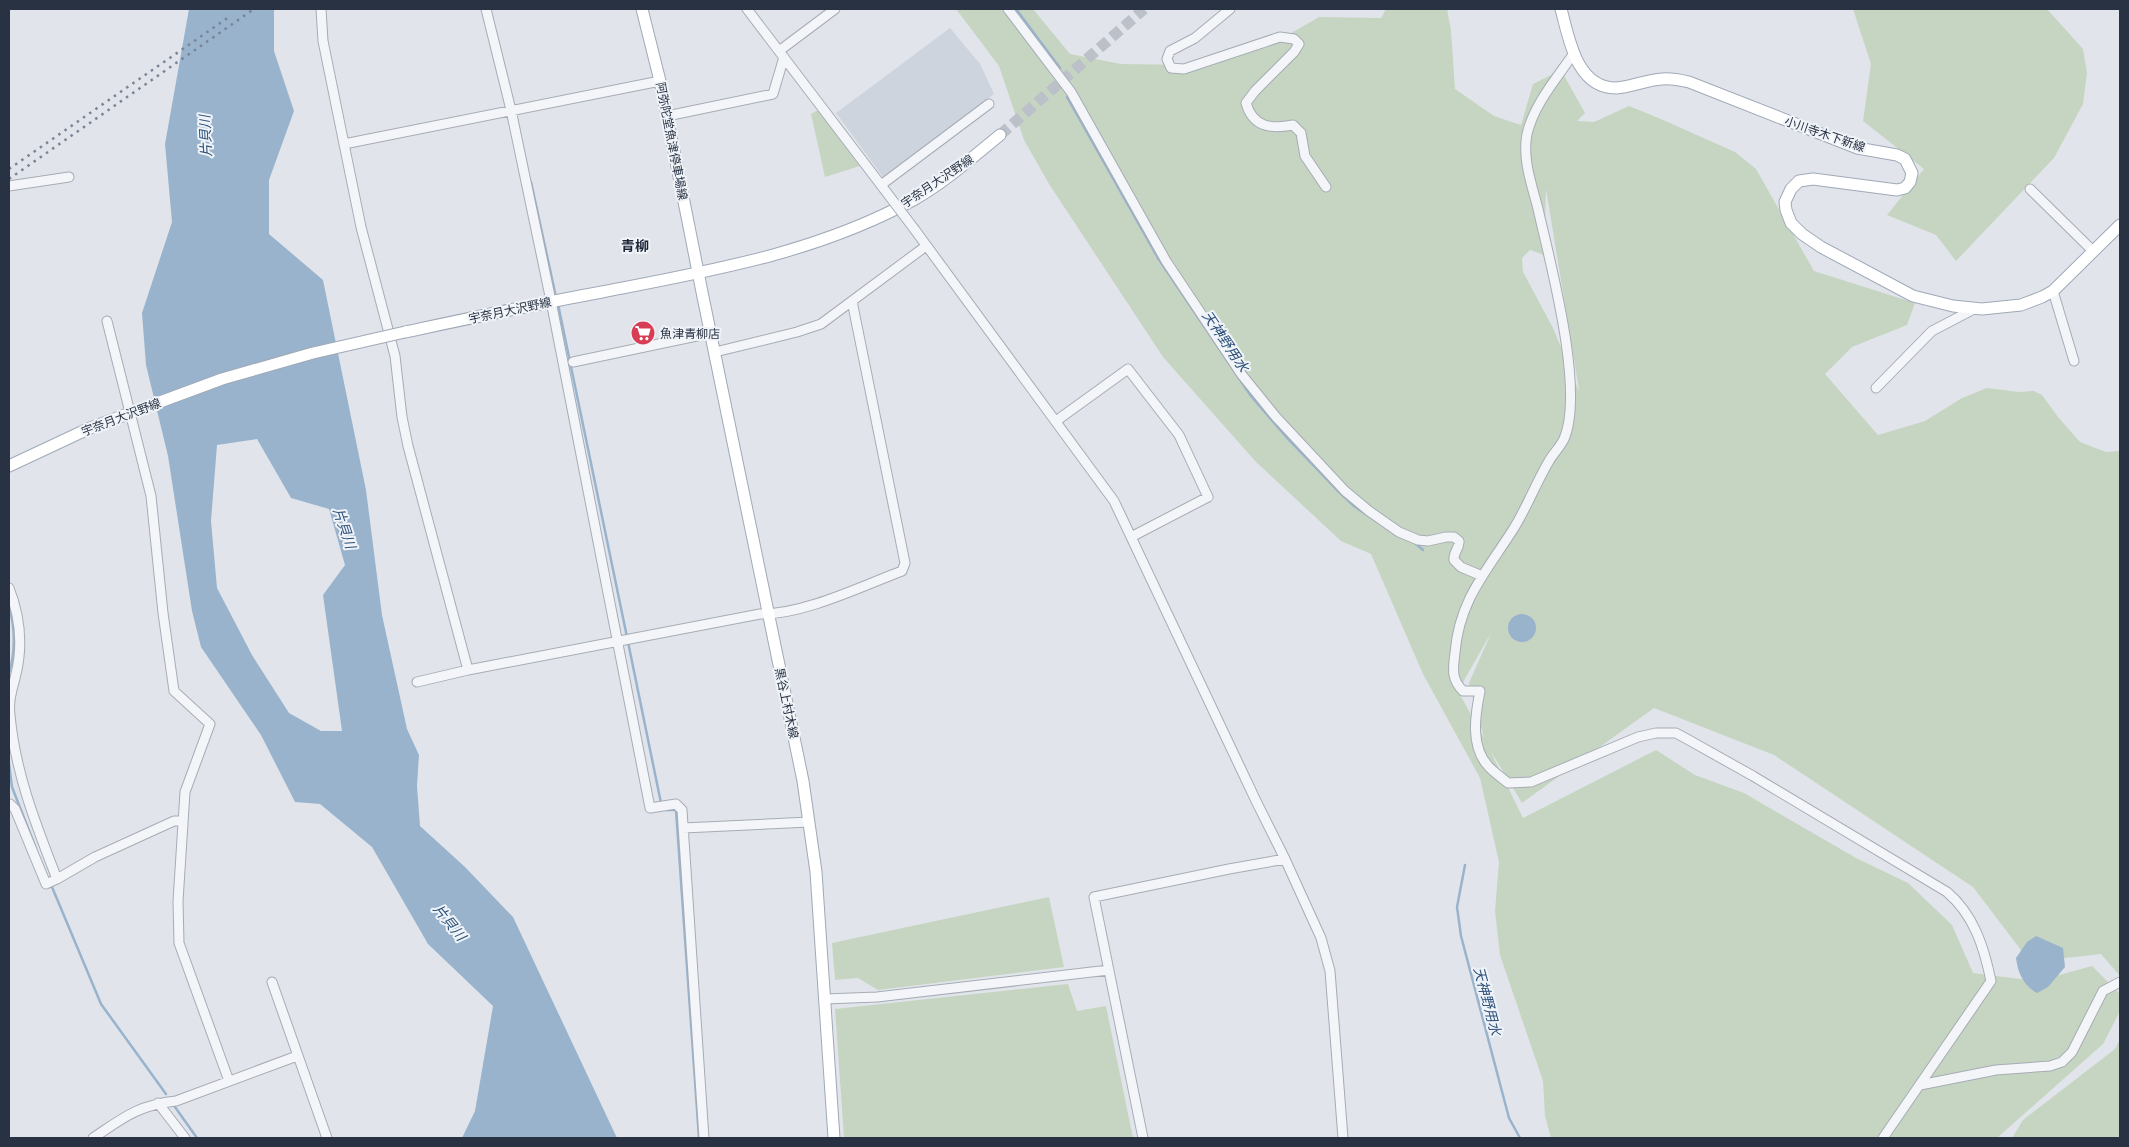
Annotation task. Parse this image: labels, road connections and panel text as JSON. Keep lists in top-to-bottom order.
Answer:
{
  "streets": {
    "main road": [
      "小川寺木下新線",
      "阿弥陀堂魚津停車場線",
      "宇奈月大沢野線",
      "黒谷上村木線"
    ]
  },
  "crossings": [
    ["阿弥陀堂魚津停車場線", "宇奈月大沢野線"],
    ["阿弥陀堂魚津停車場線", "黒谷上村木線"],
    ["宇奈月大沢野線", "黒谷上村木線"]
  ],
  "districts": ["青柳"],
  "water": ["片貝川", "天神野用水"],
  "places": {
    "supermarket": ["魚津青柳店"]
  }
}
